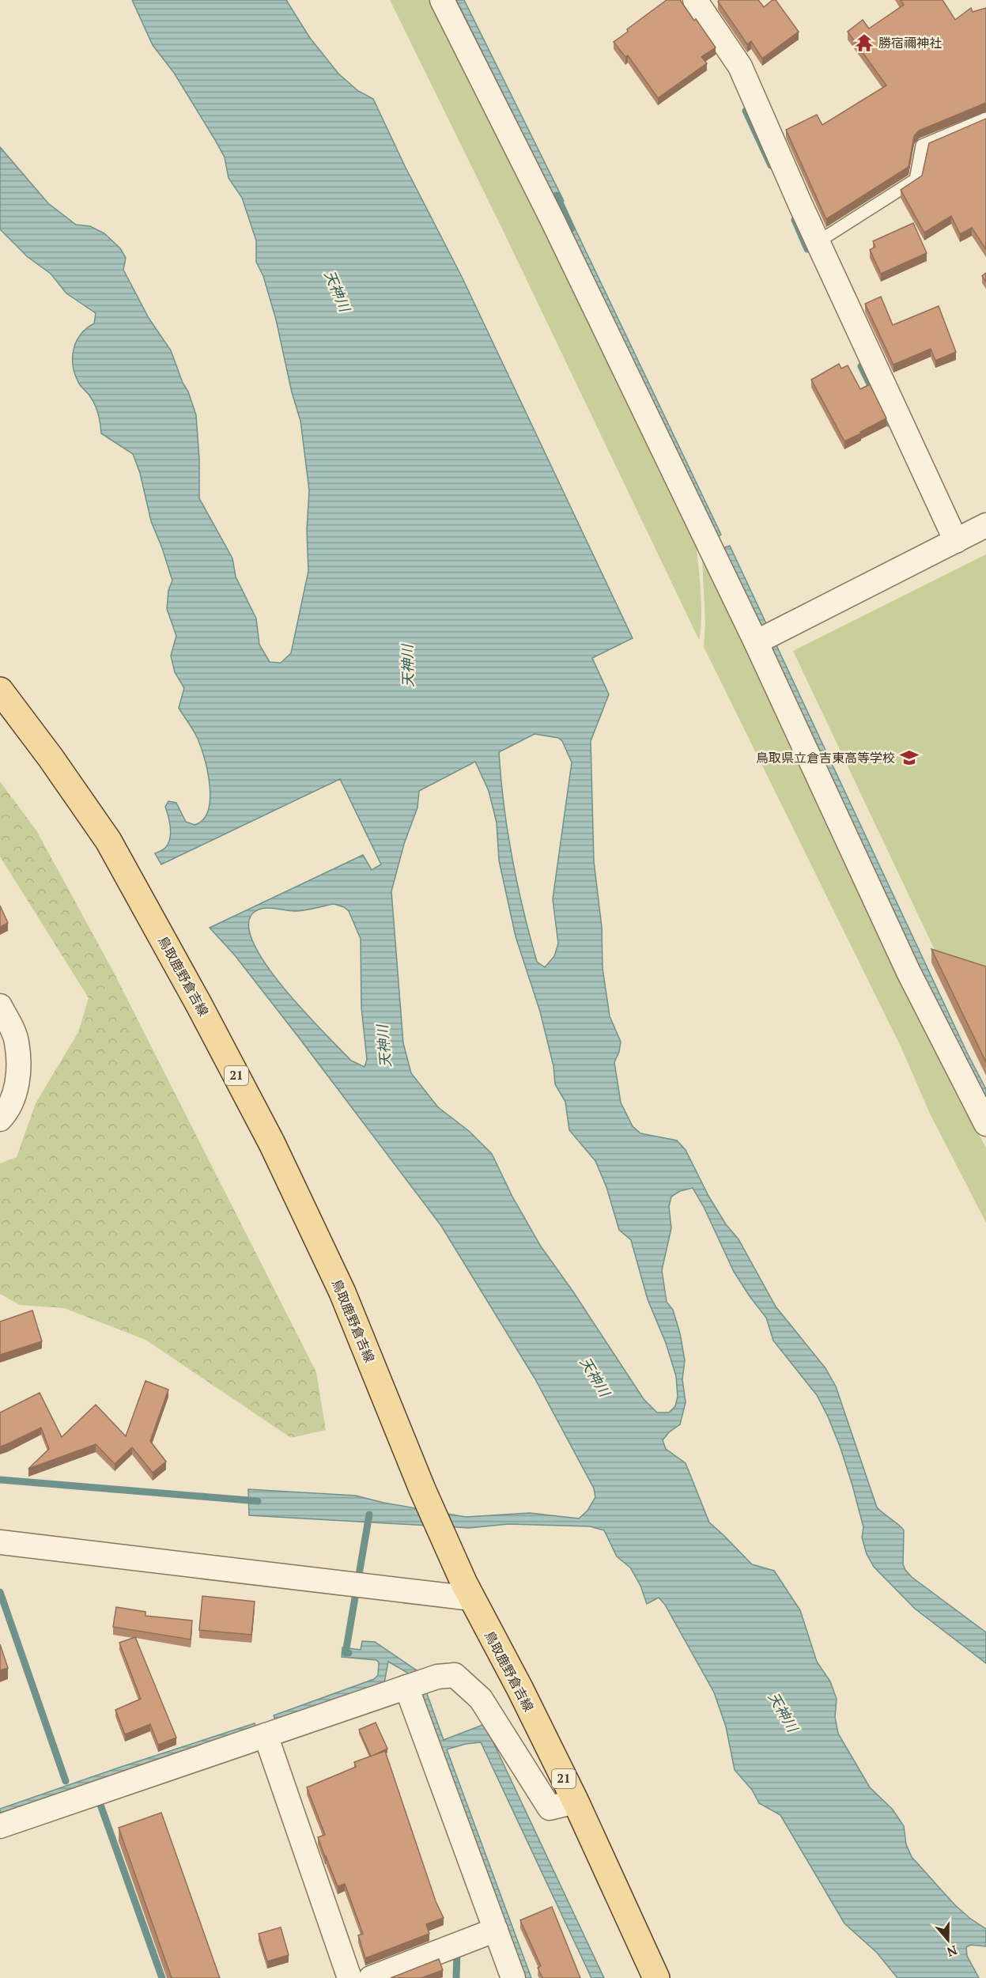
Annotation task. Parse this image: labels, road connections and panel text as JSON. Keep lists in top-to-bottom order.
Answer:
{
  "streets": {
    "main road": ["鳥取鹿野倉吉線", "21"]
  },
  "water": ["天神川"],
  "places": {
    "temple": ["勝宿禰神社"],
    "school or university": ["鳥取県立倉吉東高等学校"]
  },
  "north": "bottom"
}
